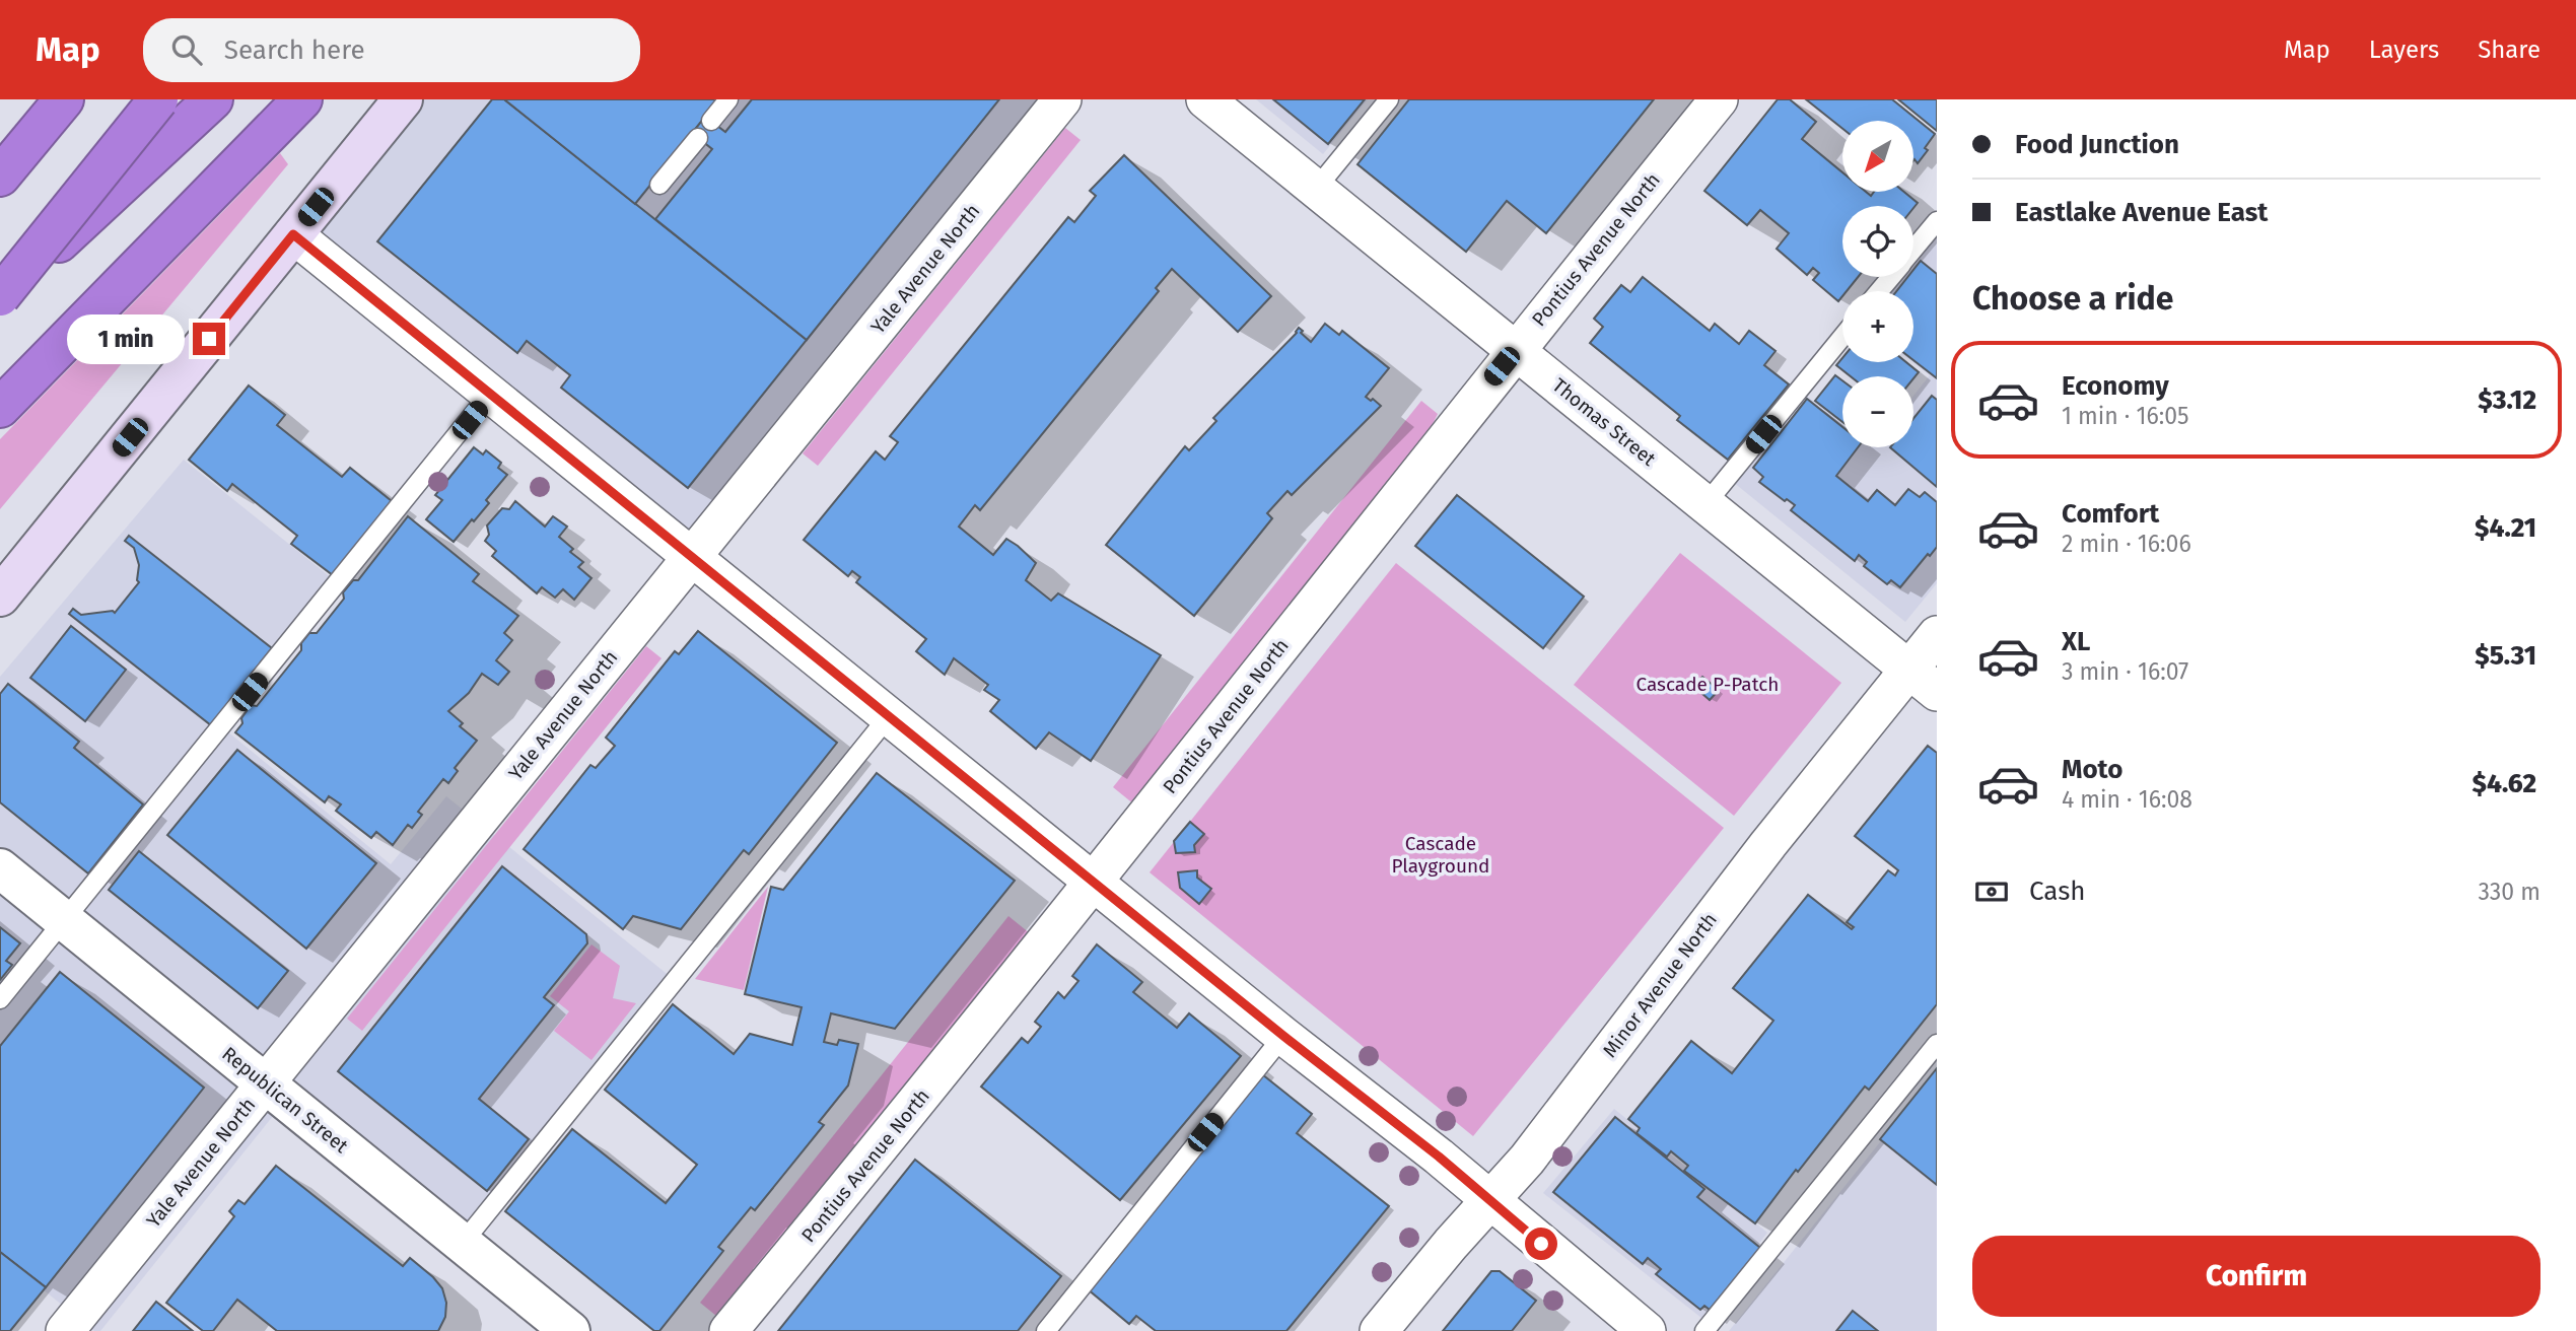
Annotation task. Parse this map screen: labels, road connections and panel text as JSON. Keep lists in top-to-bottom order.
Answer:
{
  "streets": {
    "street": [
      "Pontius Avenue North",
      "Yale Avenue North",
      "Thomas Street",
      "Minor Avenue North",
      "Republican Street"
    ]
  },
  "crossings": [
    ["Pontius Avenue North", "Thomas Street"],
    ["Yale Avenue North", "Republican Street"],
    ["Thomas Street", "Minor Avenue North"]
  ],
  "parks": ["Cascade P-Patch", "Cascade Playground"],
  "north": "bottom left",
  "page": {
    "header": "Map",
    "search": "Search here",
    "nav": ["Map", "Layers", "Share"],
    "banner": ["Food Junction", "Eastlake Avenue East"],
    "map_buttons": ["+", "−"],
    "heading": "Choose a ride",
    "bubble": "1 min",
    "list": [
      {
        "name": "Economy",
        "note": "1 min · 16:05",
        "value": "$3.12"
      },
      {
        "name": "Comfort",
        "note": "2 min · 16:06",
        "value": "$4.21"
      },
      {
        "name": "XL",
        "note": "3 min · 16:07",
        "value": "$5.31"
      },
      {
        "name": "Moto",
        "note": "4 min · 16:08",
        "value": "$4.62"
      }
    ],
    "pay": ["Cash", "330 m"],
    "buttons": "Confirm"
  }
}
